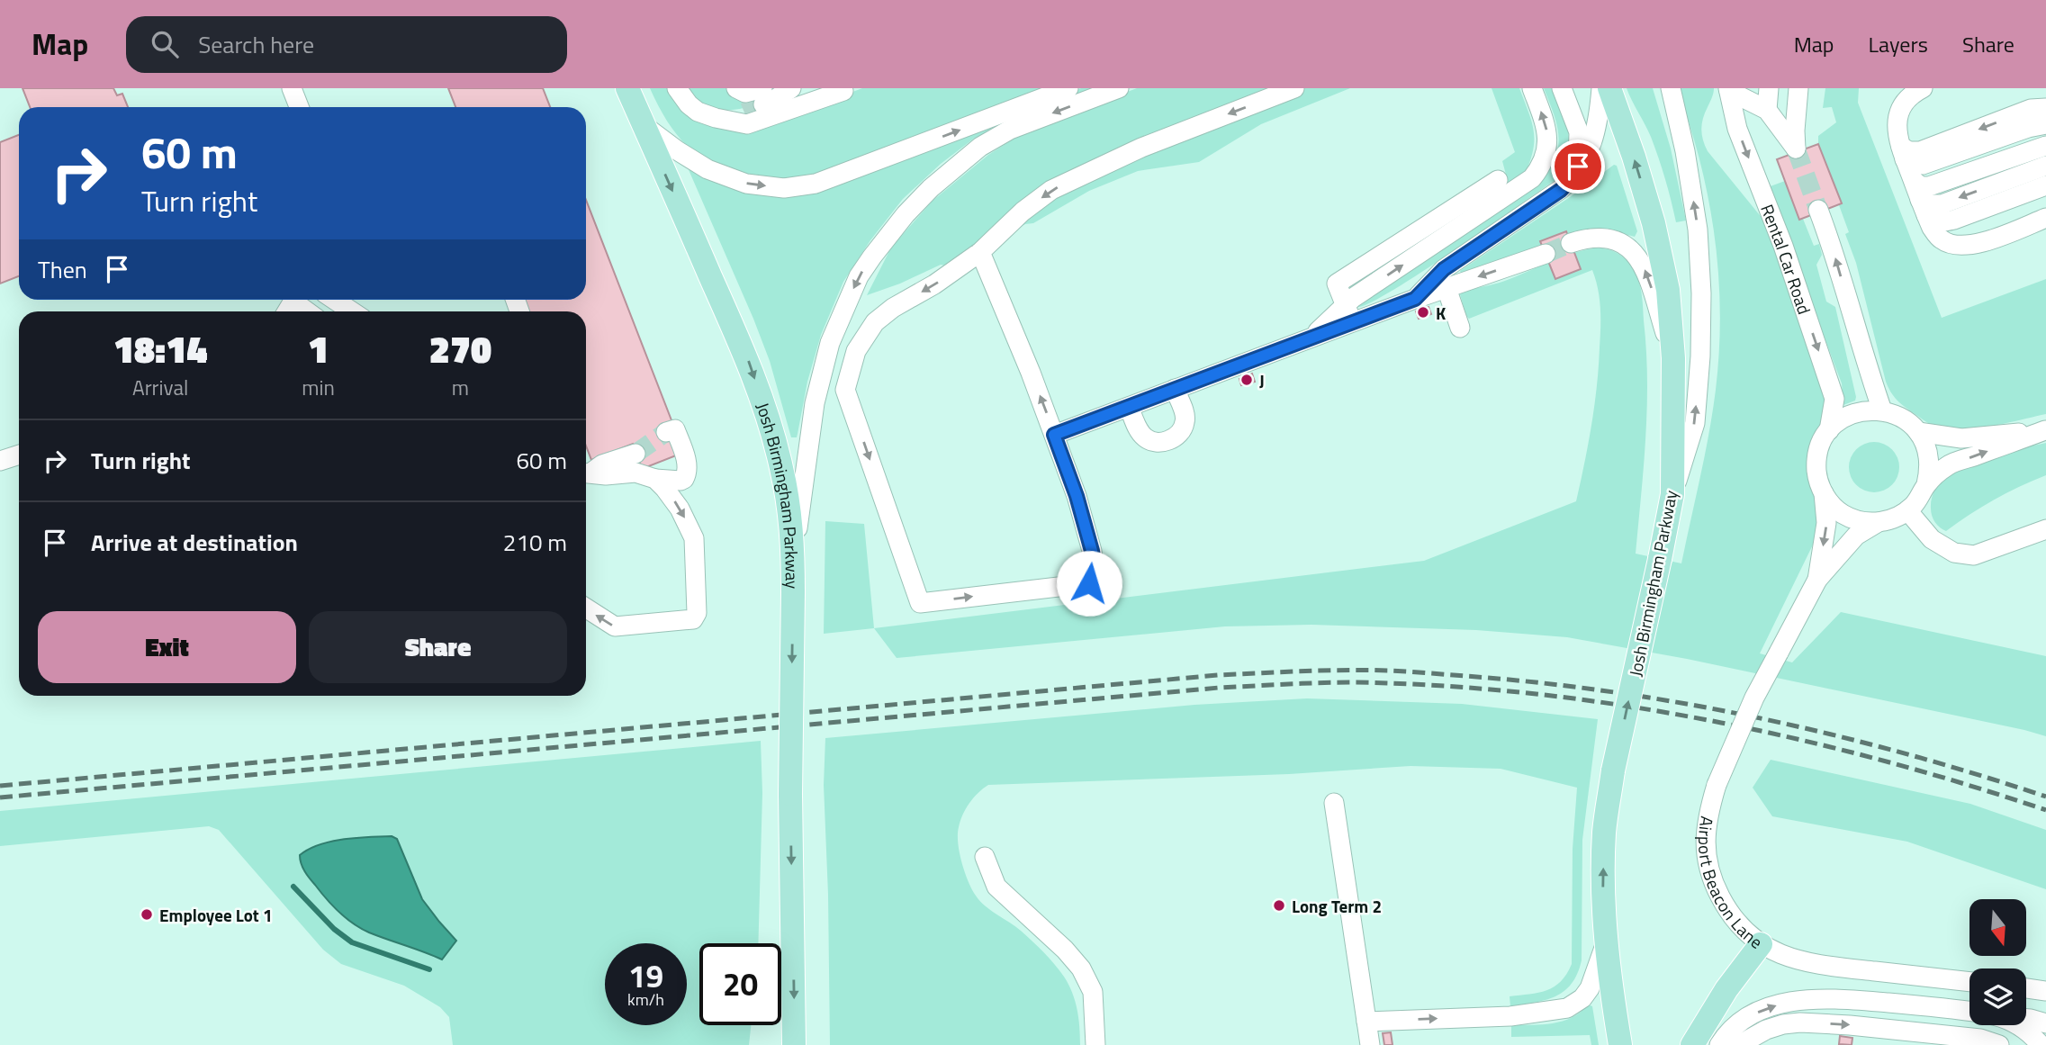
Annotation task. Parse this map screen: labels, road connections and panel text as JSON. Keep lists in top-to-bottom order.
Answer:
{
  "streets": {
    "main road": ["Josh Birmingham Parkway"],
    "street": ["Rental Car Road", "Airport Beacon Lane"]
  },
  "crossings": [
    ["Rental Car Road", "Airport Beacon Lane"]
  ],
  "places": [
    "K",
    "J",
    "Long Term 2",
    "Employee Lot 1"
  ],
  "north": "bottom",
  "page": {
    "header": "Map",
    "search": "Search here",
    "nav": ["Map", "Layers", "Share"],
    "turn": ["60 m", "Turn right"],
    "then": "Then",
    "eta": [
      "18:14",
      "Arrival",
      "1",
      "min",
      "270",
      "m"
    ],
    "list": [
      {
        "name": "Turn right",
        "value": "60 m"
      },
      {
        "name": "Arrive at destination",
        "value": "210 m"
      }
    ],
    "buttons": ["Exit", "Share"],
    "speed": "19 km/h",
    "limit": "20"
  }
}
